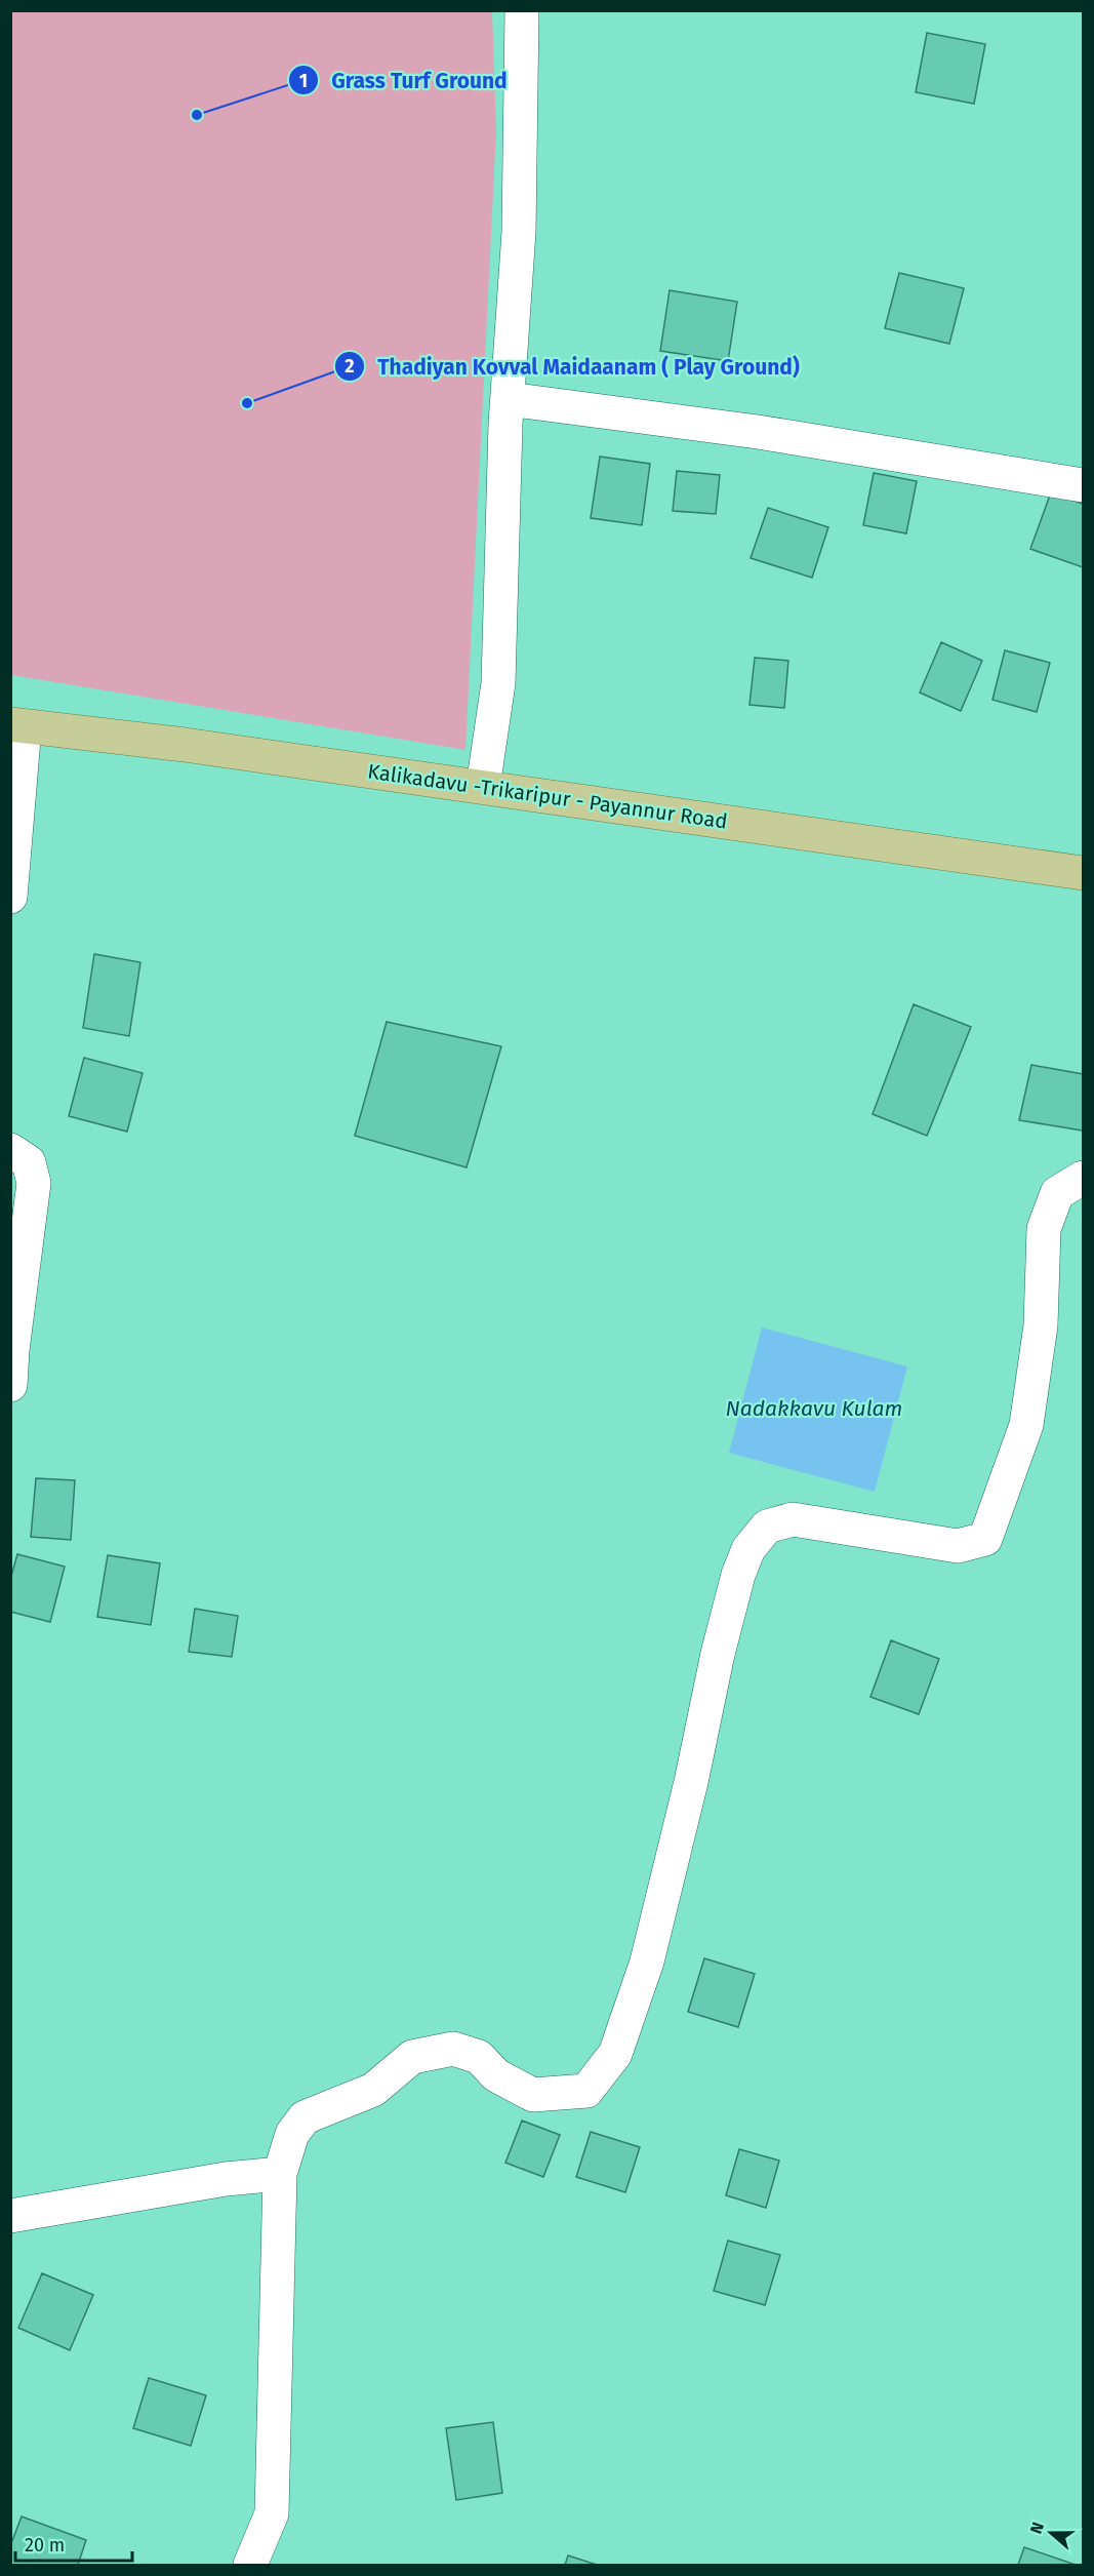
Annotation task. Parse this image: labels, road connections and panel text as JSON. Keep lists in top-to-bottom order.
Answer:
{
  "streets": {
    "main road": ["Kalikadavu -Trikaripur - Payannur Road"]
  },
  "water": ["Nadakkavu Kulam"],
  "places": ["Grass Turf Ground", "Thadiyan Kovval Maidaanam ( Play Ground)"],
  "scale_bar": "20 m",
  "north": "left"
}
